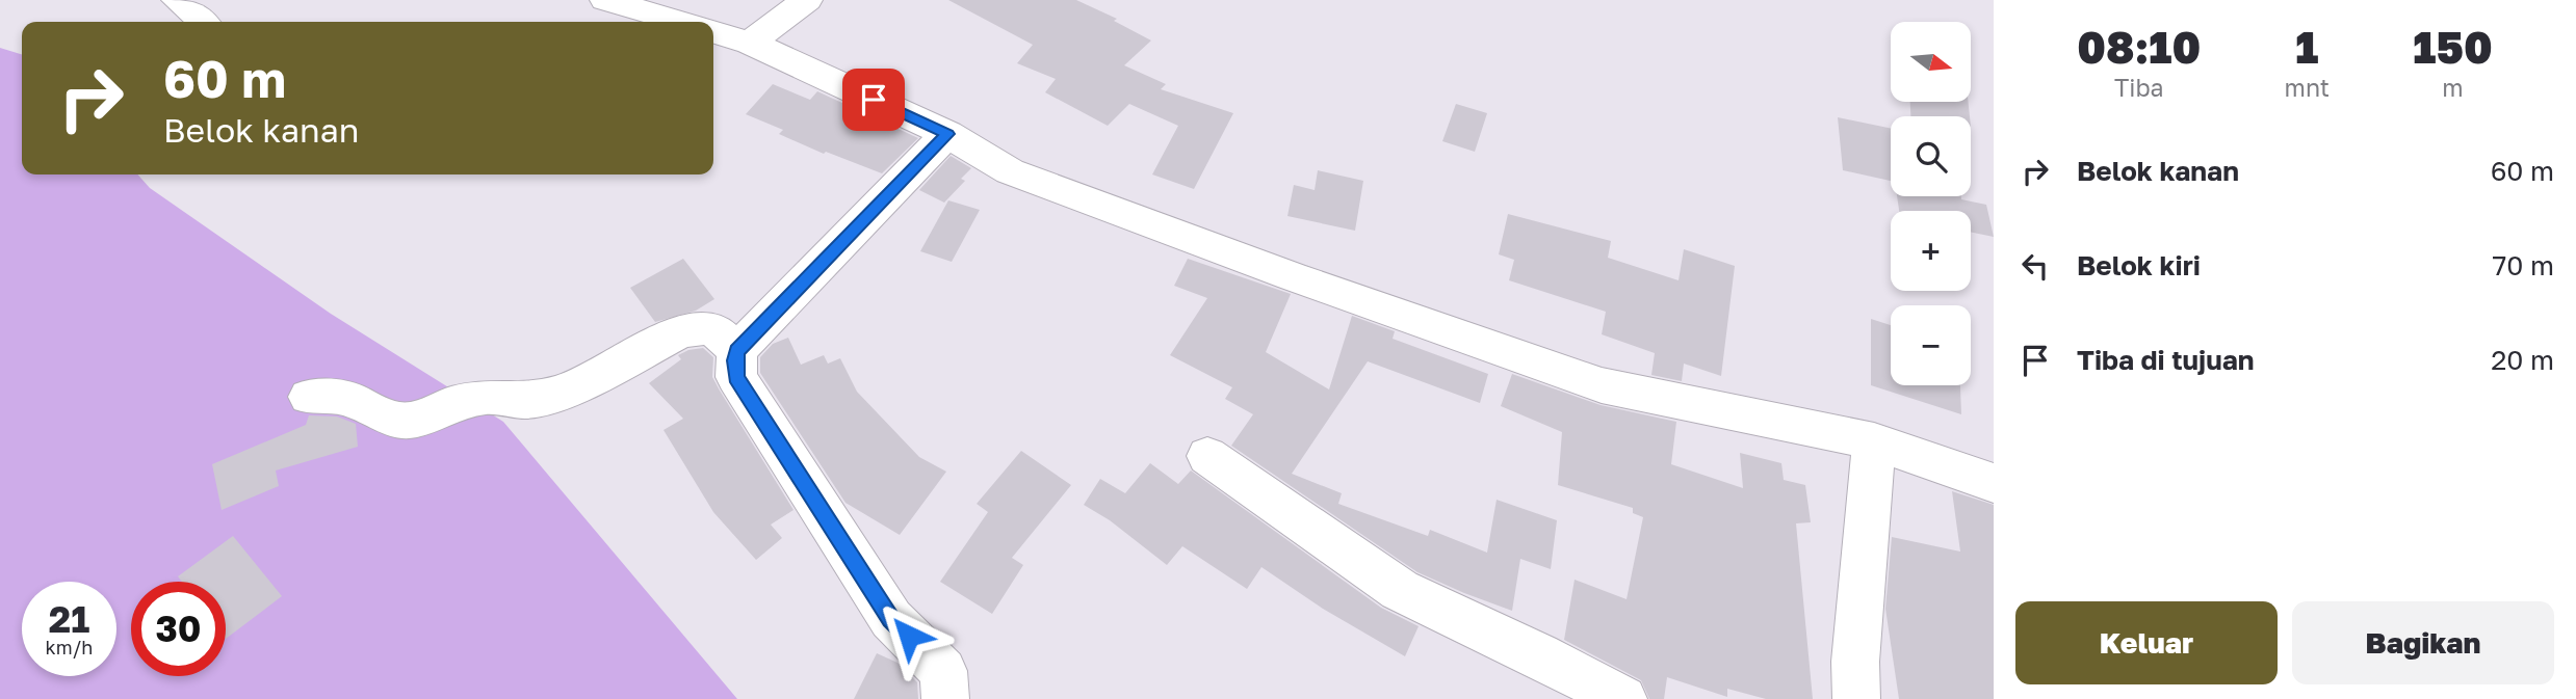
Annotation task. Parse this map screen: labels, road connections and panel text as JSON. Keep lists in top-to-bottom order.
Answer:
{
  "north": "right",
  "page": {
    "eta": [
      "08:10",
      "Tiba",
      "1",
      "mnt",
      "150",
      "m"
    ],
    "map_buttons": ["+", "−"],
    "turn": ["60 m", "Belok kanan"],
    "list": [
      {
        "name": "Belok kanan",
        "value": "60 m"
      },
      {
        "name": "Belok kiri",
        "value": "70 m"
      },
      {
        "name": "Tiba di tujuan",
        "value": "20 m"
      }
    ],
    "speed": "21 km/h",
    "limit": "30",
    "buttons": ["Keluar", "Bagikan"]
  }
}
